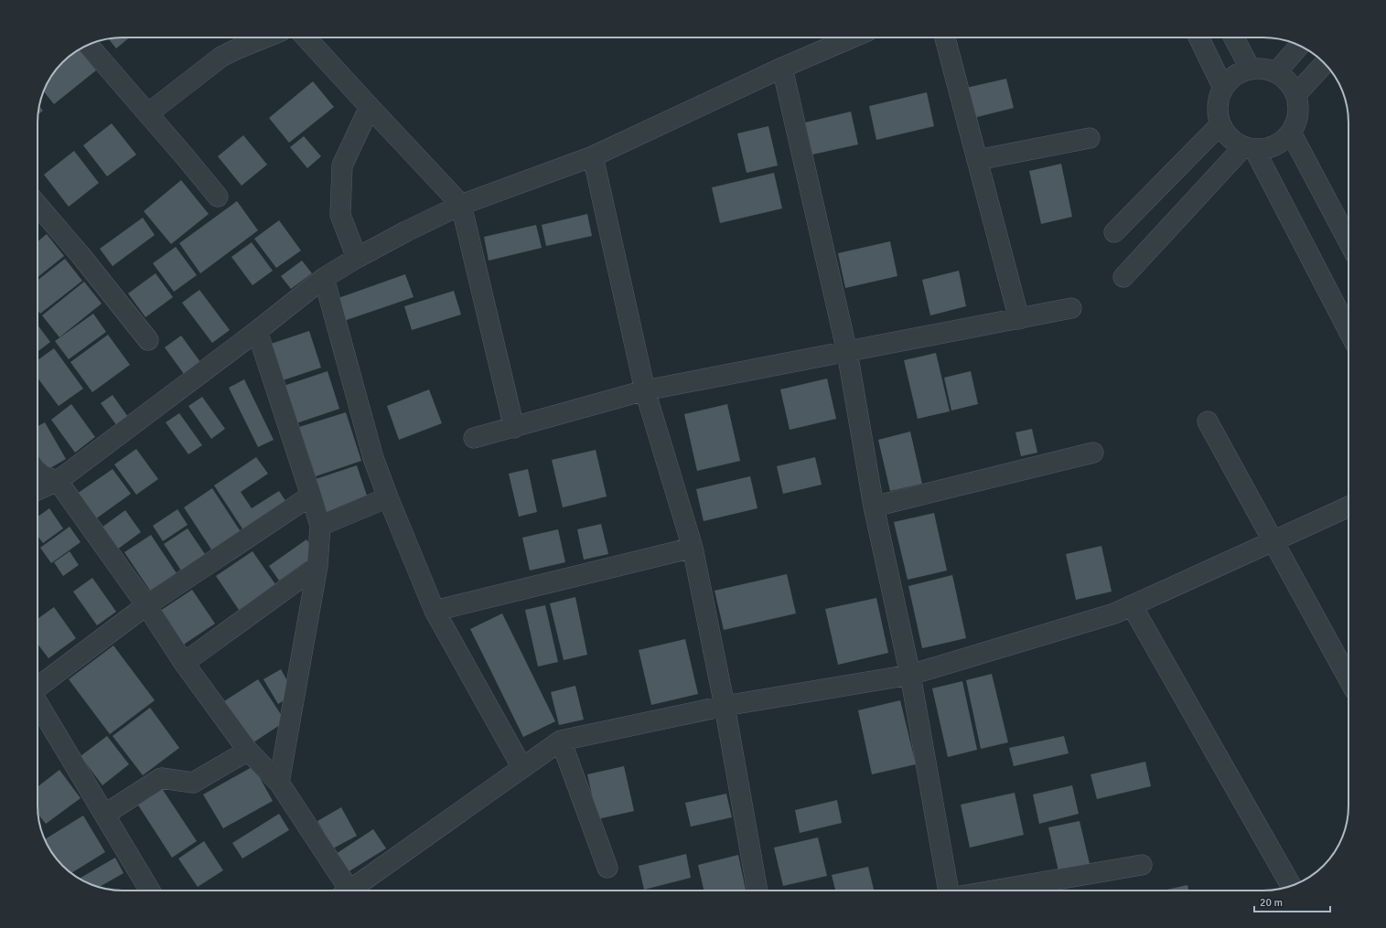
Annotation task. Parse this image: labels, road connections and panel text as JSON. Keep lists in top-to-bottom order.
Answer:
{
  "scale_bar": "20 m"
}
